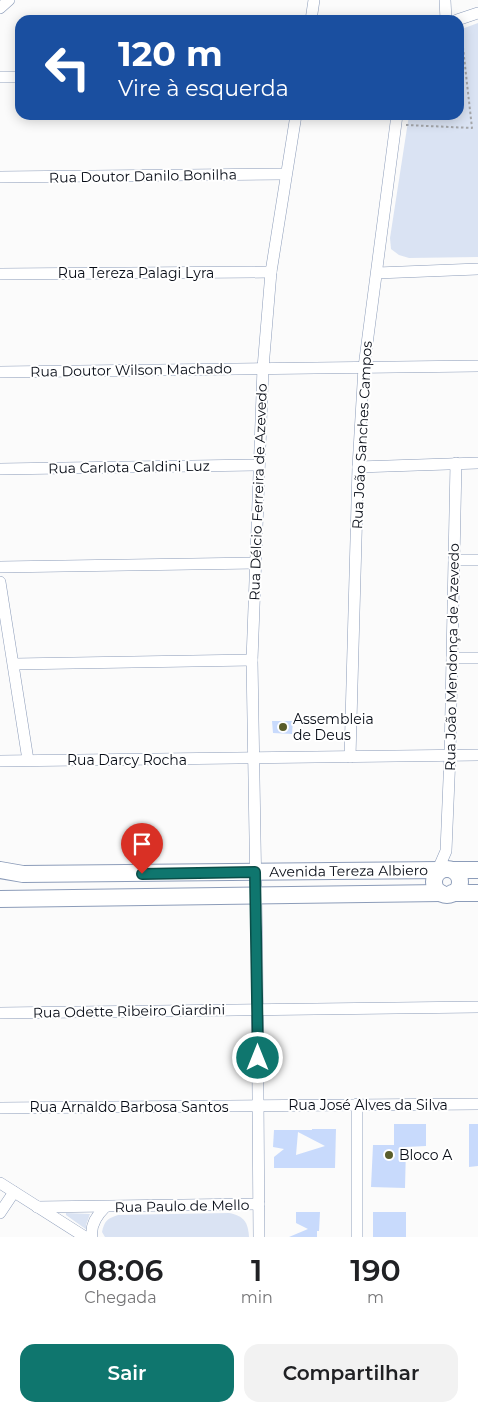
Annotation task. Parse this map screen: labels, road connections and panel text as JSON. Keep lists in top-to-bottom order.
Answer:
{
  "streets": {
    "street": [
      "Rua Doutor Danilo Bonilha",
      "Rua Tereza Palagi Lyra",
      "Rua Doutor Wilson Machado",
      "Rua João Sanches Campos",
      "Rua Carlota Caldini Luz",
      "Rua Délcio Ferreira de Azevedo",
      "Rua João Mendonça de Azevedo",
      "Rua Darcy Rocha",
      "Avenida Tereza Albiero",
      "Rua Odette Ribeiro Giardini",
      "Rua José Alves da Silva",
      "Rua Arnaldo Barbosa Santos",
      "Rua Paulo de Mello"
    ]
  },
  "crossings": [
    ["Rua Doutor Danilo Bonilha", "Rua Délcio Ferreira de Azevedo"],
    ["Rua Tereza Palagi Lyra", "Rua Délcio Ferreira de Azevedo"],
    ["Rua Doutor Wilson Machado", "Rua João Sanches Campos"],
    ["Rua Doutor Wilson Machado", "Rua Délcio Ferreira de Azevedo"],
    ["Rua João Sanches Campos", "Rua Darcy Rocha"],
    ["Rua Carlota Caldini Luz", "Rua Délcio Ferreira de Azevedo"],
    ["Rua Délcio Ferreira de Azevedo", "Rua Darcy Rocha"],
    ["Rua Délcio Ferreira de Azevedo", "Avenida Tereza Albiero"],
    ["Rua Délcio Ferreira de Azevedo", "Rua Odette Ribeiro Giardini"],
    ["Rua Délcio Ferreira de Azevedo", "Rua José Alves da Silva"],
    ["Rua Délcio Ferreira de Azevedo", "Rua Arnaldo Barbosa Santos"],
    ["Rua Délcio Ferreira de Azevedo", "Rua Paulo de Mello"],
    ["Rua João Mendonça de Azevedo", "Rua Darcy Rocha"],
    ["Rua João Mendonça de Azevedo", "Avenida Tereza Albiero"],
    ["Rua José Alves da Silva", "Rua Arnaldo Barbosa Santos"]
  ],
  "places": ["Assembleia de Deus", "Bloco A"],
  "page": {
    "turn": ["120 m", "Vire à esquerda"],
    "eta": [
      "08:06",
      "Chegada",
      "1",
      "min",
      "190",
      "m"
    ],
    "buttons": ["Sair", "Compartilhar"]
  }
}
